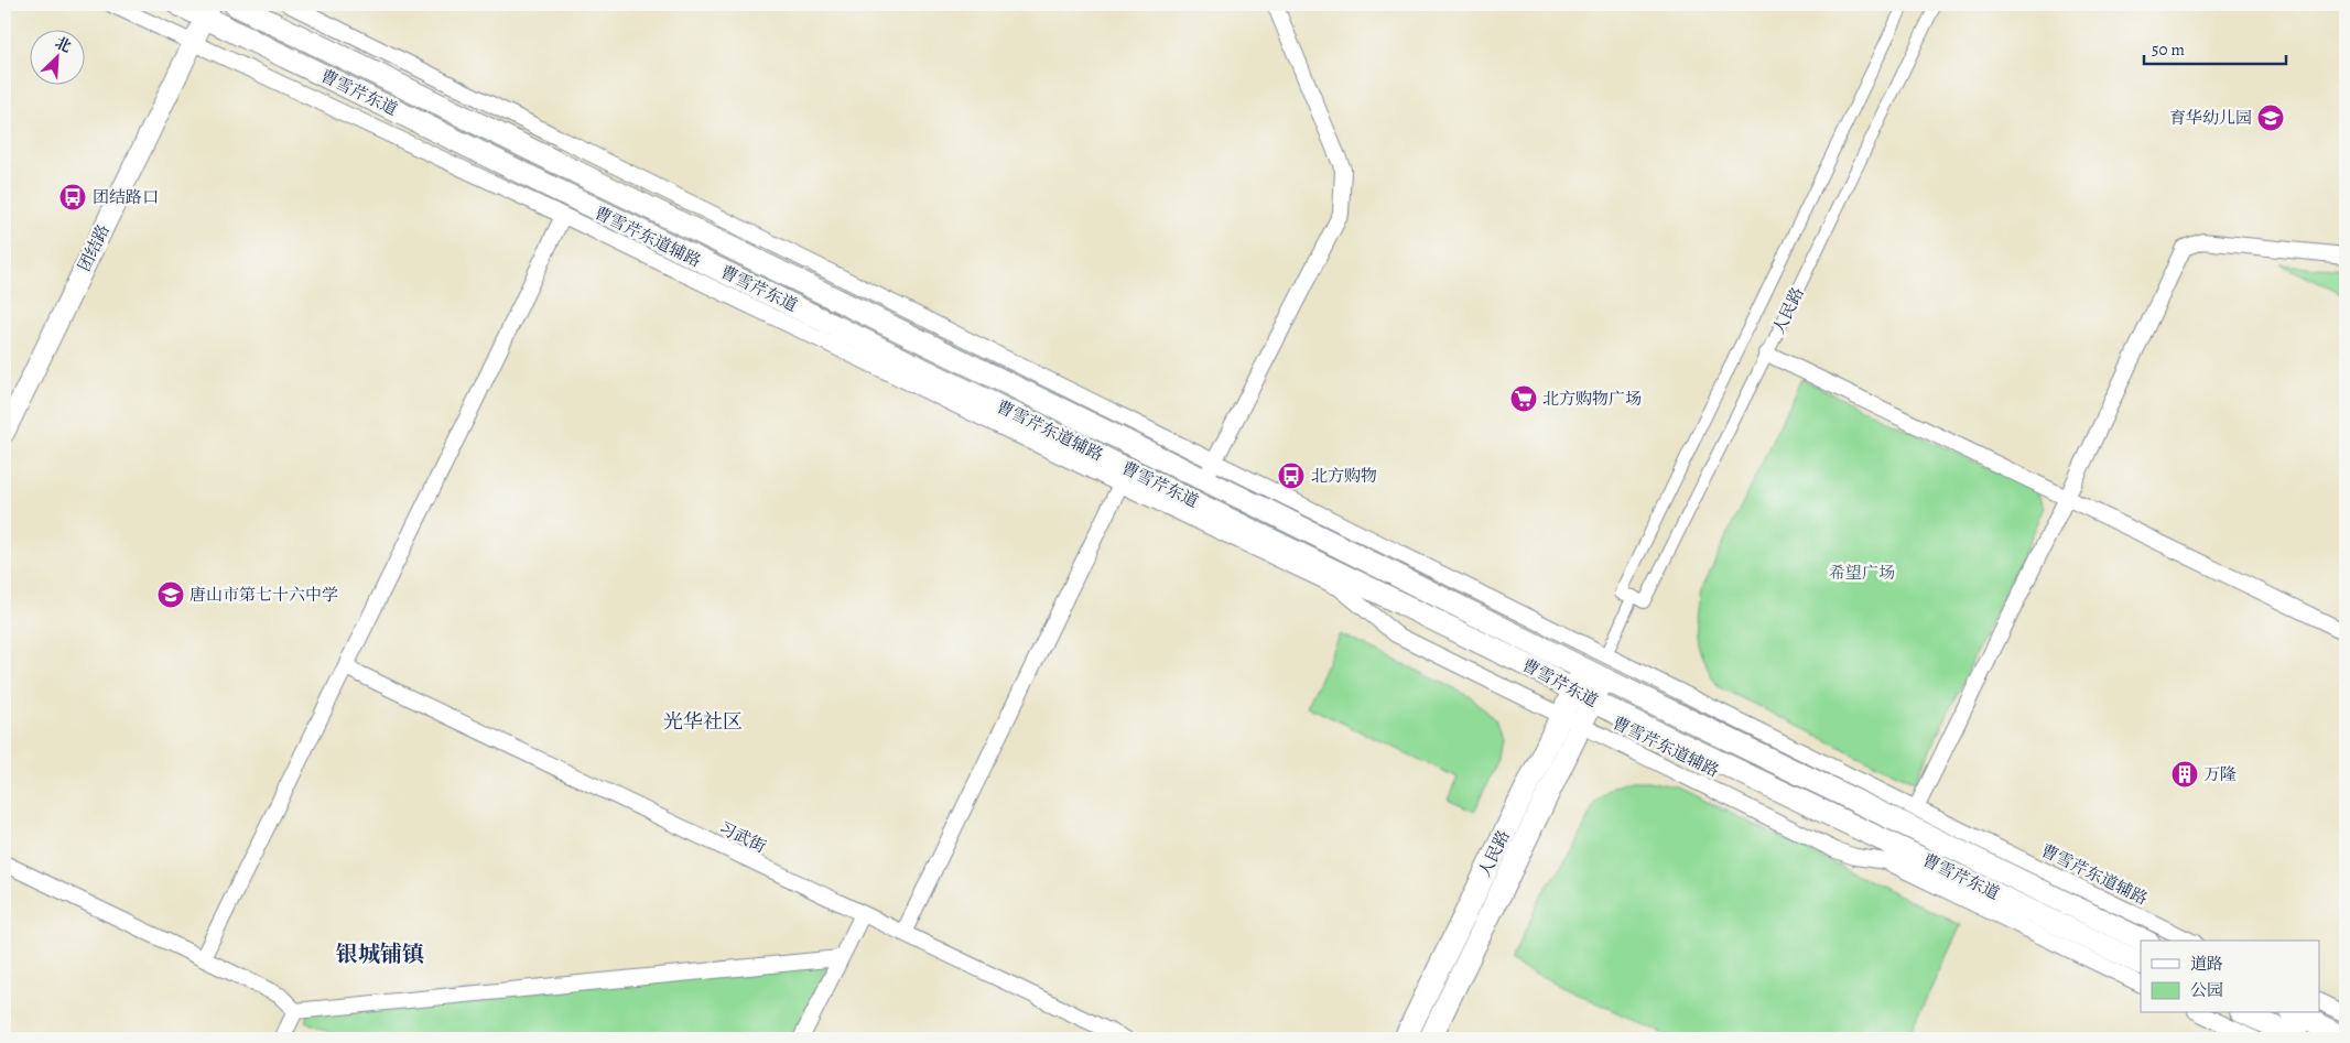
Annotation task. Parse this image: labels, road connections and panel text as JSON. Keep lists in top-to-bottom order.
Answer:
{
  "streets": {
    "main road": ["曹雪芹东道", "人民路"],
    "street": ["曹雪芹东道辅路", "团结路", "习武街"]
  },
  "crossings": [
    ["曹雪芹东道", "曹雪芹东道辅路"],
    ["曹雪芹东道", "团结路"],
    ["曹雪芹东道", "人民路"],
    ["曹雪芹东道辅路", "团结路"],
    ["曹雪芹东道辅路", "人民路"]
  ],
  "districts": ["光华社区", "银城铺镇"],
  "parks": ["希望广场"],
  "places": {
    "school or university": ["育华幼儿园", "唐山市第七十六中学"],
    "bus stop": ["团结路口", "北方购物"],
    "supermarket": ["北方购物广场"],
    "building": ["万隆"]
  },
  "legend": ["道路", "公园"],
  "scale_bar": "50 m",
  "north": "top right"
}
